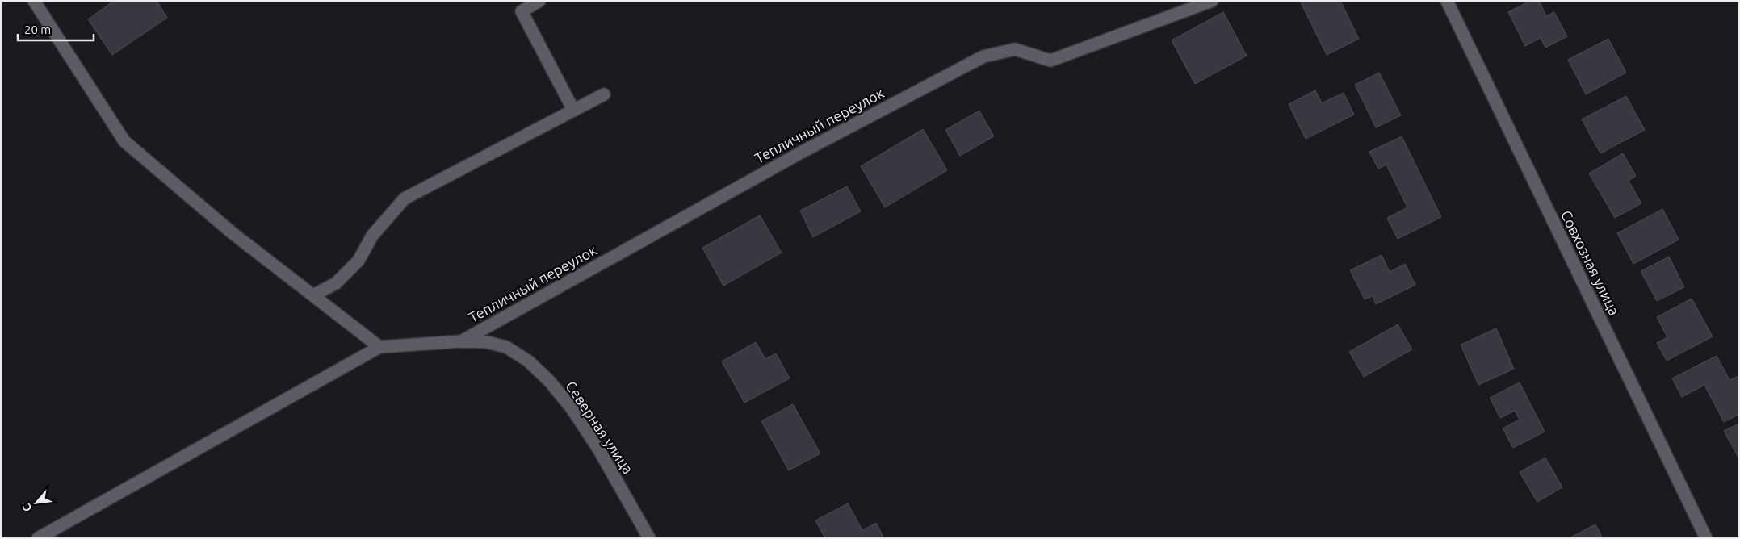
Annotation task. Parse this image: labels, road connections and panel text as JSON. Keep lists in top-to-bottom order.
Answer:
{
  "streets": {
    "street": ["Тепличный переулок", "Совхозная улица", "Северная улица"]
  },
  "crossings": [
    ["Тепличный переулок", "Северная улица"]
  ],
  "scale_bar": "20 m",
  "north": "bottom left"
}
